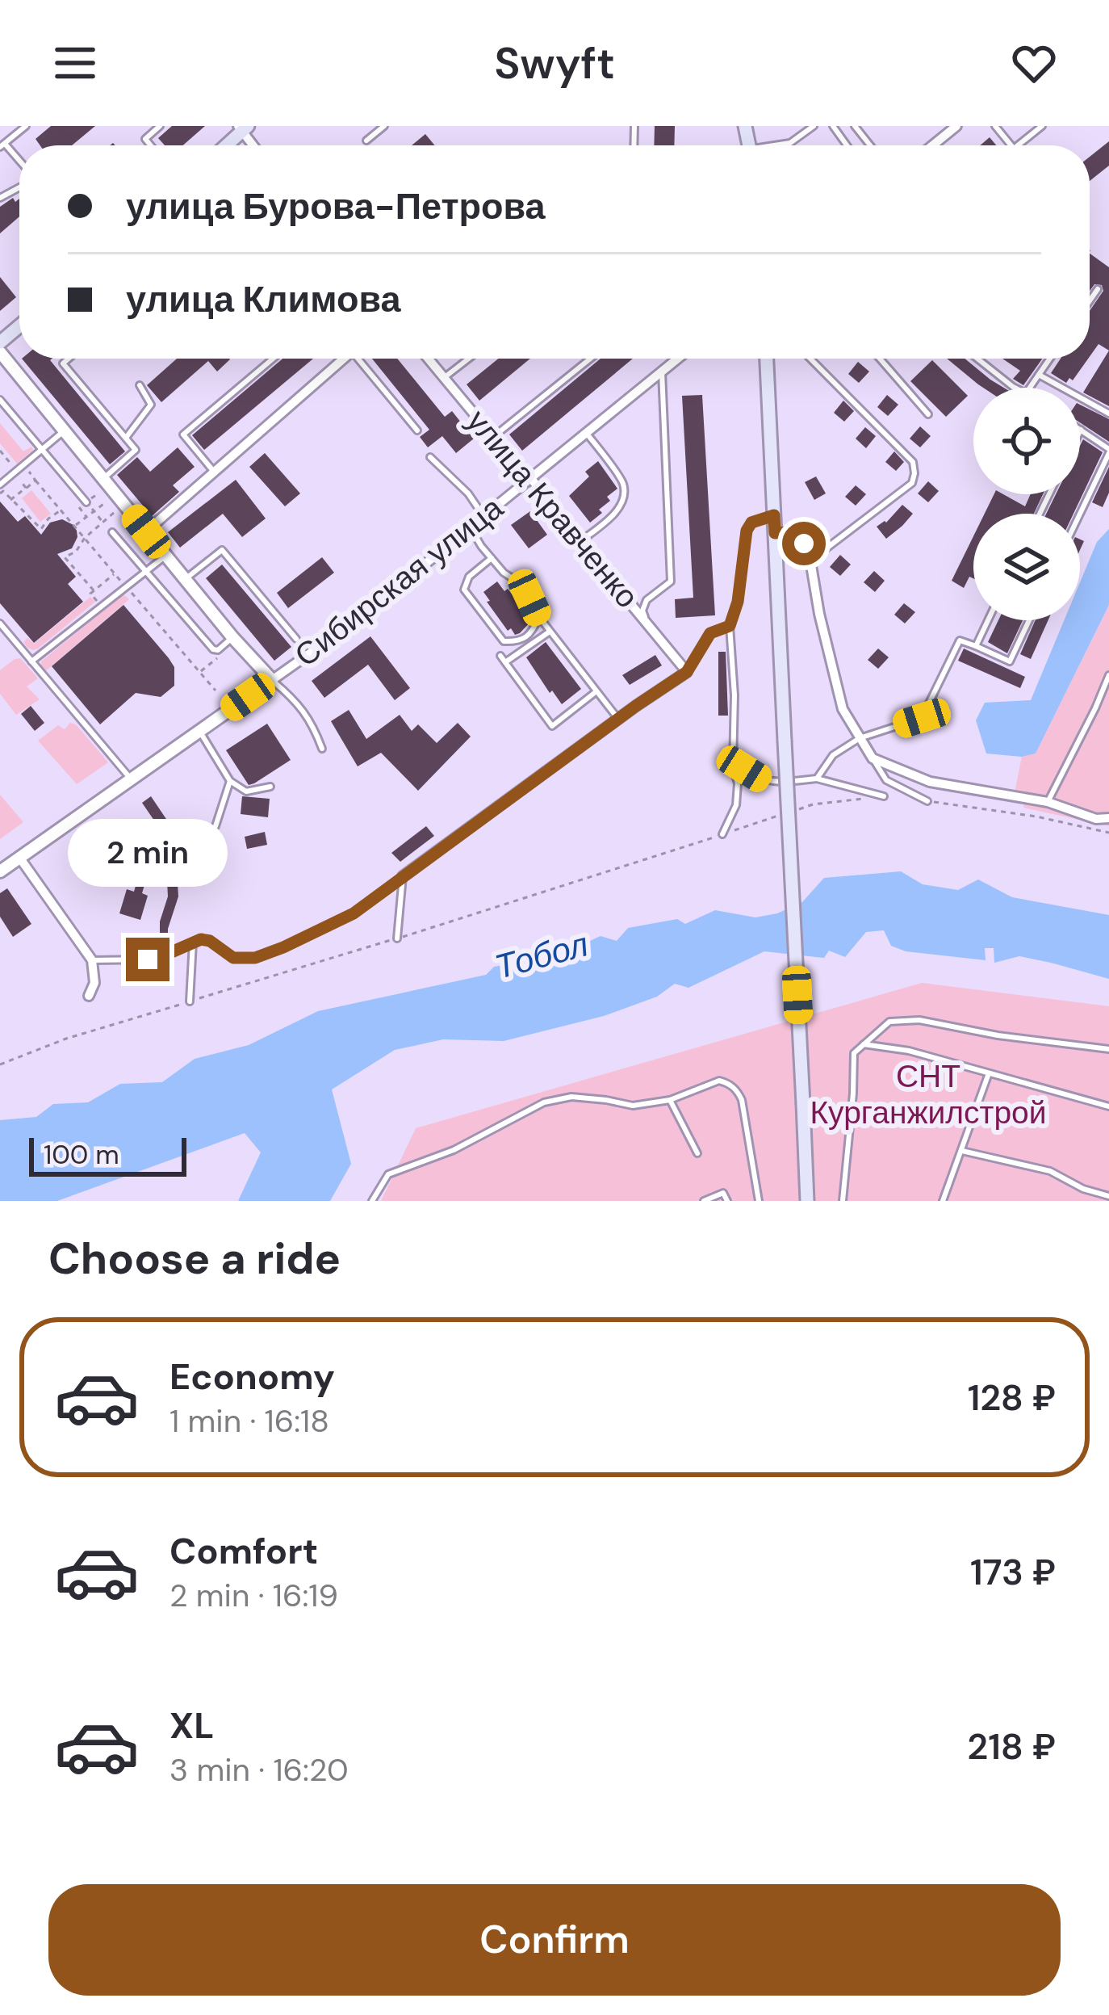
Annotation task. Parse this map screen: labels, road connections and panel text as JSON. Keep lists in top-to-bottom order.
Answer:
{
  "streets": {
    "street": ["улица Кравченко", "Сибирская улица"]
  },
  "crossings": [
    ["улица Кравченко", "Сибирская улица"]
  ],
  "water": ["Тобол"],
  "parks": ["СНТ Курганжилстрой"],
  "scale_bar": "100 m",
  "page": {
    "header": "Swyft",
    "banner": ["улица Бурова-Петрова", "улица Климова"],
    "bubble": "2 min",
    "scale": "100 m",
    "heading": "Choose a ride",
    "list": [
      {
        "name": "Economy",
        "note": "1 min · 16:18",
        "value": "128 ₽"
      },
      {
        "name": "Comfort",
        "note": "2 min · 16:19",
        "value": "173 ₽"
      },
      {
        "name": "XL",
        "note": "3 min · 16:20",
        "value": "218 ₽"
      }
    ],
    "buttons": "Confirm"
  }
}
